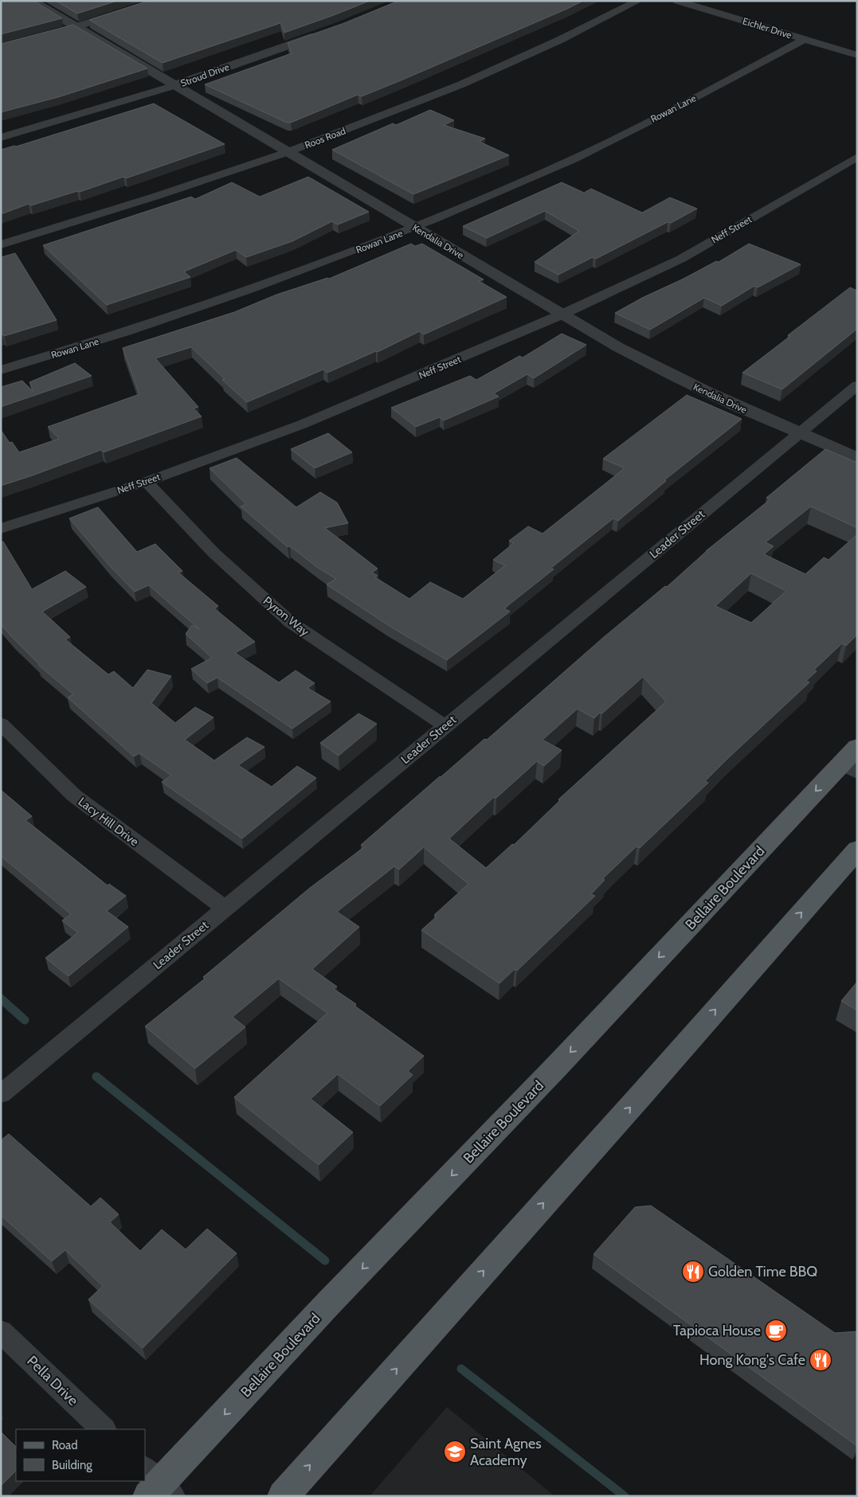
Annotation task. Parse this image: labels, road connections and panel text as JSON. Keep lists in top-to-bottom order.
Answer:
{
  "streets": {
    "main road": ["Bellaire Boulevard"],
    "street": [
      "Eichler Drive",
      "Stroud Drive",
      "Rowan Lane",
      "Roos Road",
      "Neff Street",
      "Kendalia Drive",
      "Leader Street",
      "Pyron Way",
      "Lacy Hill Drive",
      "Pella Drive"
    ]
  },
  "crossings": [
    ["Eichler Drive", "Rowan Lane"],
    ["Stroud Drive", "Kendalia Drive"],
    ["Rowan Lane", "Kendalia Drive"],
    ["Roos Road", "Kendalia Drive"],
    ["Neff Street", "Kendalia Drive"],
    ["Neff Street", "Pyron Way"],
    ["Kendalia Drive", "Leader Street"],
    ["Leader Street", "Pyron Way"],
    ["Leader Street", "Lacy Hill Drive"]
  ],
  "places": {
    "restaurant": ["Golden Time BBQ", "Hong Kong's Cafe"],
    "cafe": ["Tapioca House"],
    "school or university": ["Saint Agnes Academy"]
  },
  "legend": ["Road", "Building"]
}
